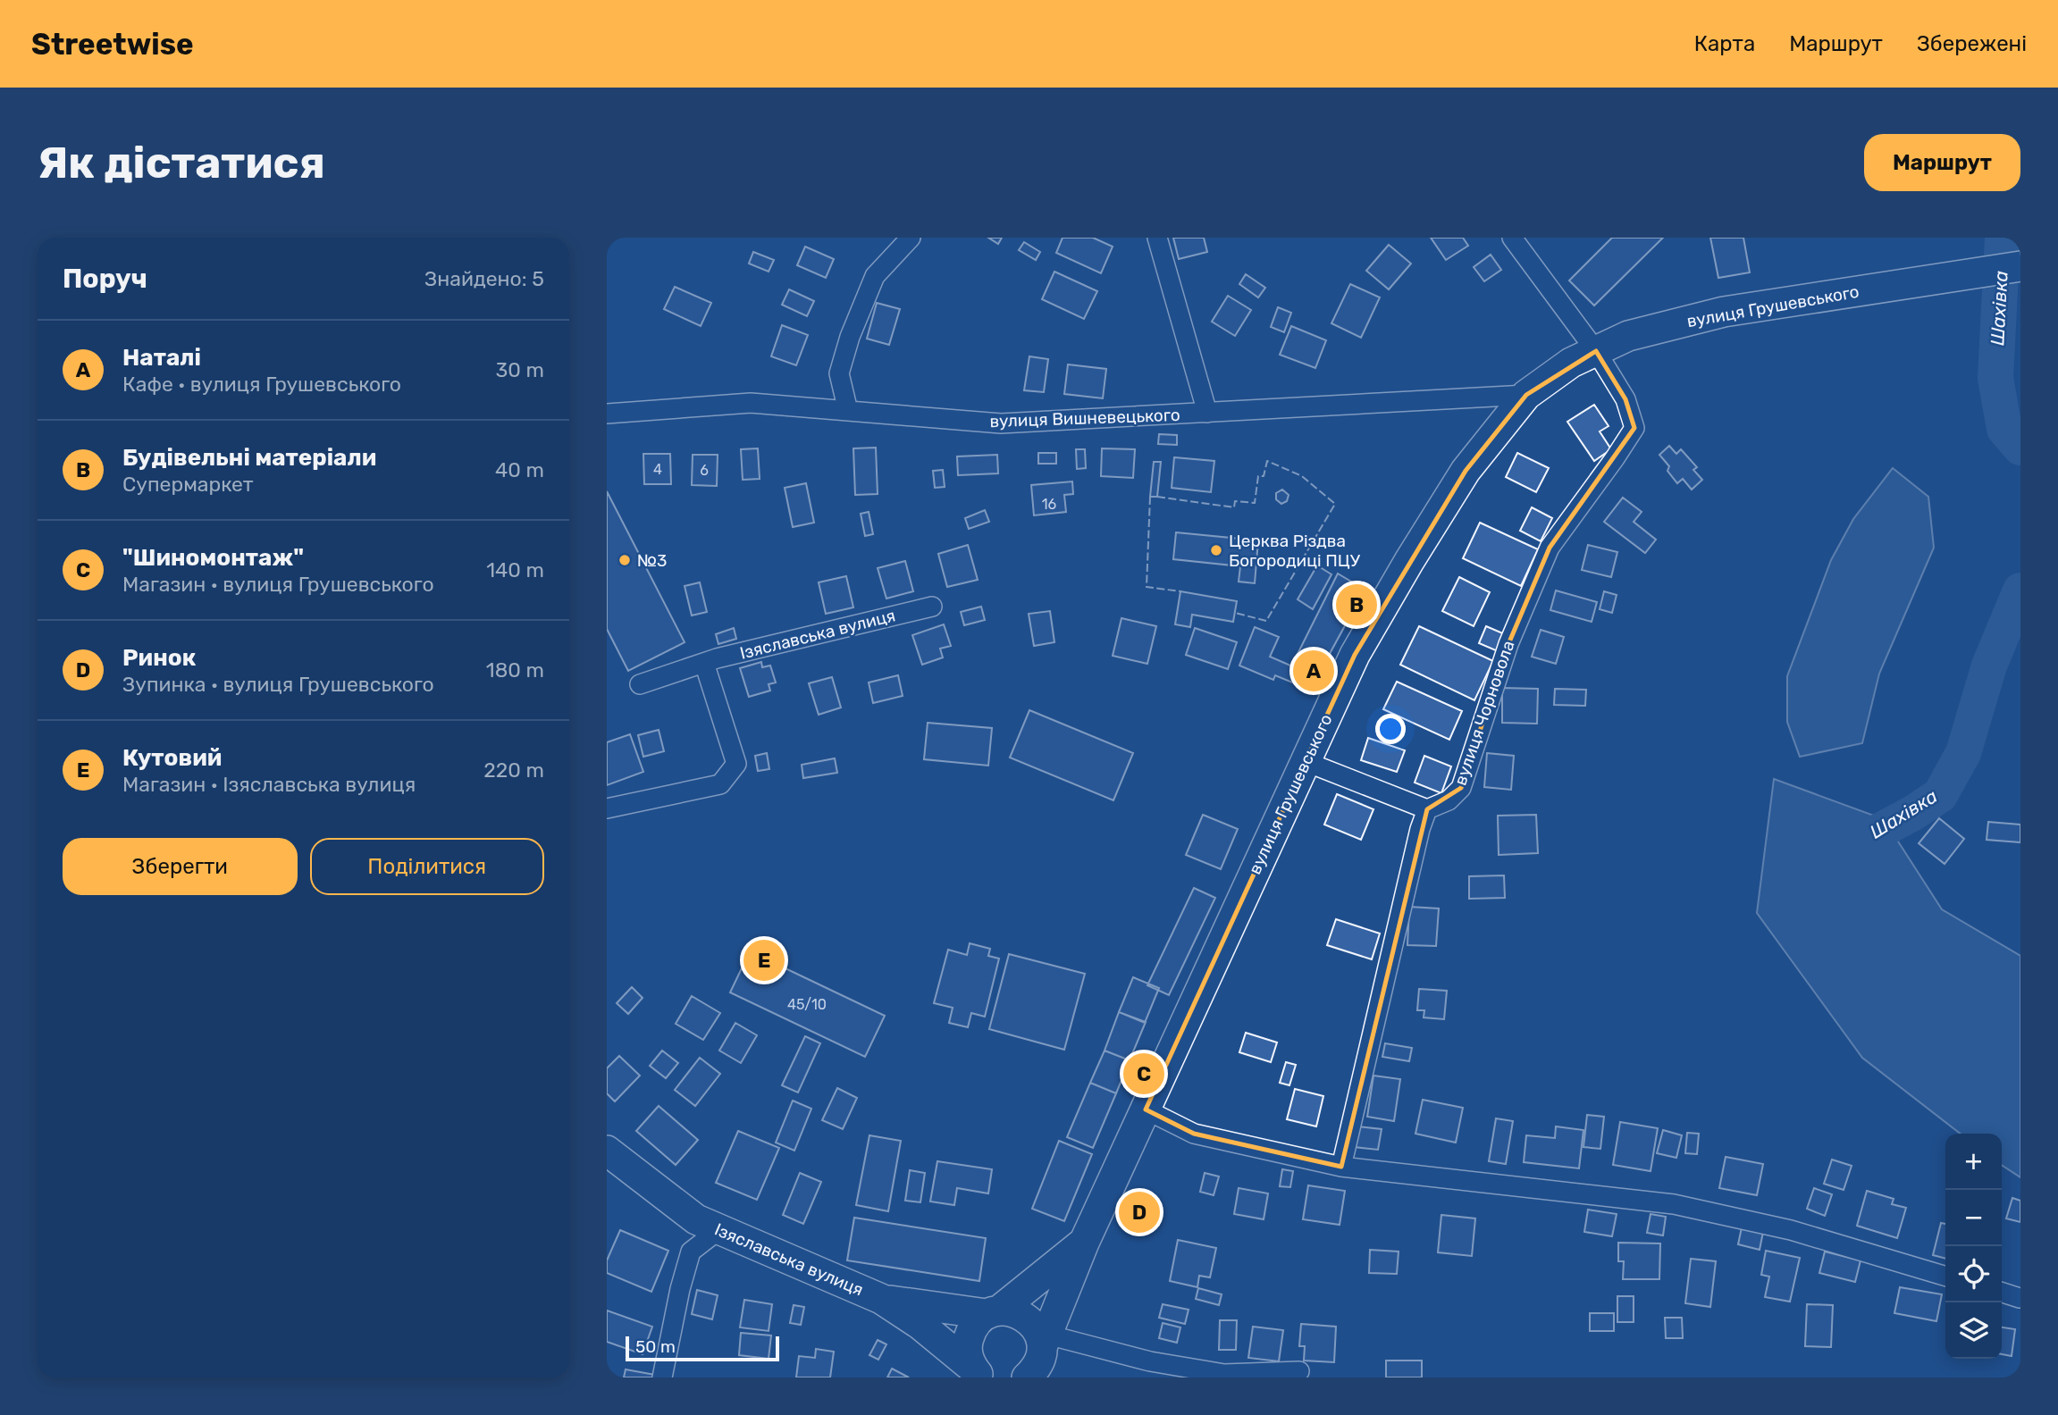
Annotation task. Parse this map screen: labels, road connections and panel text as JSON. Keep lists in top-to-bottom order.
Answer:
{
  "streets": {
    "main road": ["вулиця Грушевського", "Ізяславська вулиця"],
    "street": ["вулиця Вишневецького", "вулиця Чорновола"]
  },
  "crossings": [
    ["вулиця Грушевського", "вулиця Вишневецького"],
    ["вулиця Грушевського", "вулиця Чорновола"]
  ],
  "water": ["Шахівка"],
  "places": ["Церква Різдва Богородиці ПЦУ", "№3"],
  "house_numbers": [
    "4",
    "6",
    "16",
    "45/10"
  ],
  "scale_bar": "50 m",
  "page": {
    "header": "Streetwise",
    "nav": ["Карта", "Маршрут", "Збережені"],
    "buttons": [
      "Маршрут",
      ["Зберегти", "Поділитися"]
    ],
    "title": "Як дістатися",
    "heading": ["Поруч", "Знайдено: 5"],
    "list": [
      {
        "mark": "A",
        "name": "Наталі",
        "note": "Кафе · вулиця Грушевського",
        "value": "30 m"
      },
      {
        "mark": "B",
        "name": "Будівельні матеріали",
        "note": "Супермаркет",
        "value": "40 m"
      },
      {
        "mark": "C",
        "name": "\"Шиномонтаж\"",
        "note": "Магазин · вулиця Грушевського",
        "value": "140 m"
      },
      {
        "mark": "D",
        "name": "Ринок",
        "note": "Зупинка · вулиця Грушевського",
        "value": "180 m"
      },
      {
        "mark": "E",
        "name": "Кутовий",
        "note": "Магазин · Ізяславська вулиця",
        "value": "220 m"
      }
    ],
    "pins": [
      "B",
      "A",
      "E",
      "C",
      "D"
    ],
    "map_buttons": ["+", "−"],
    "scale": "50 m"
  }
}
